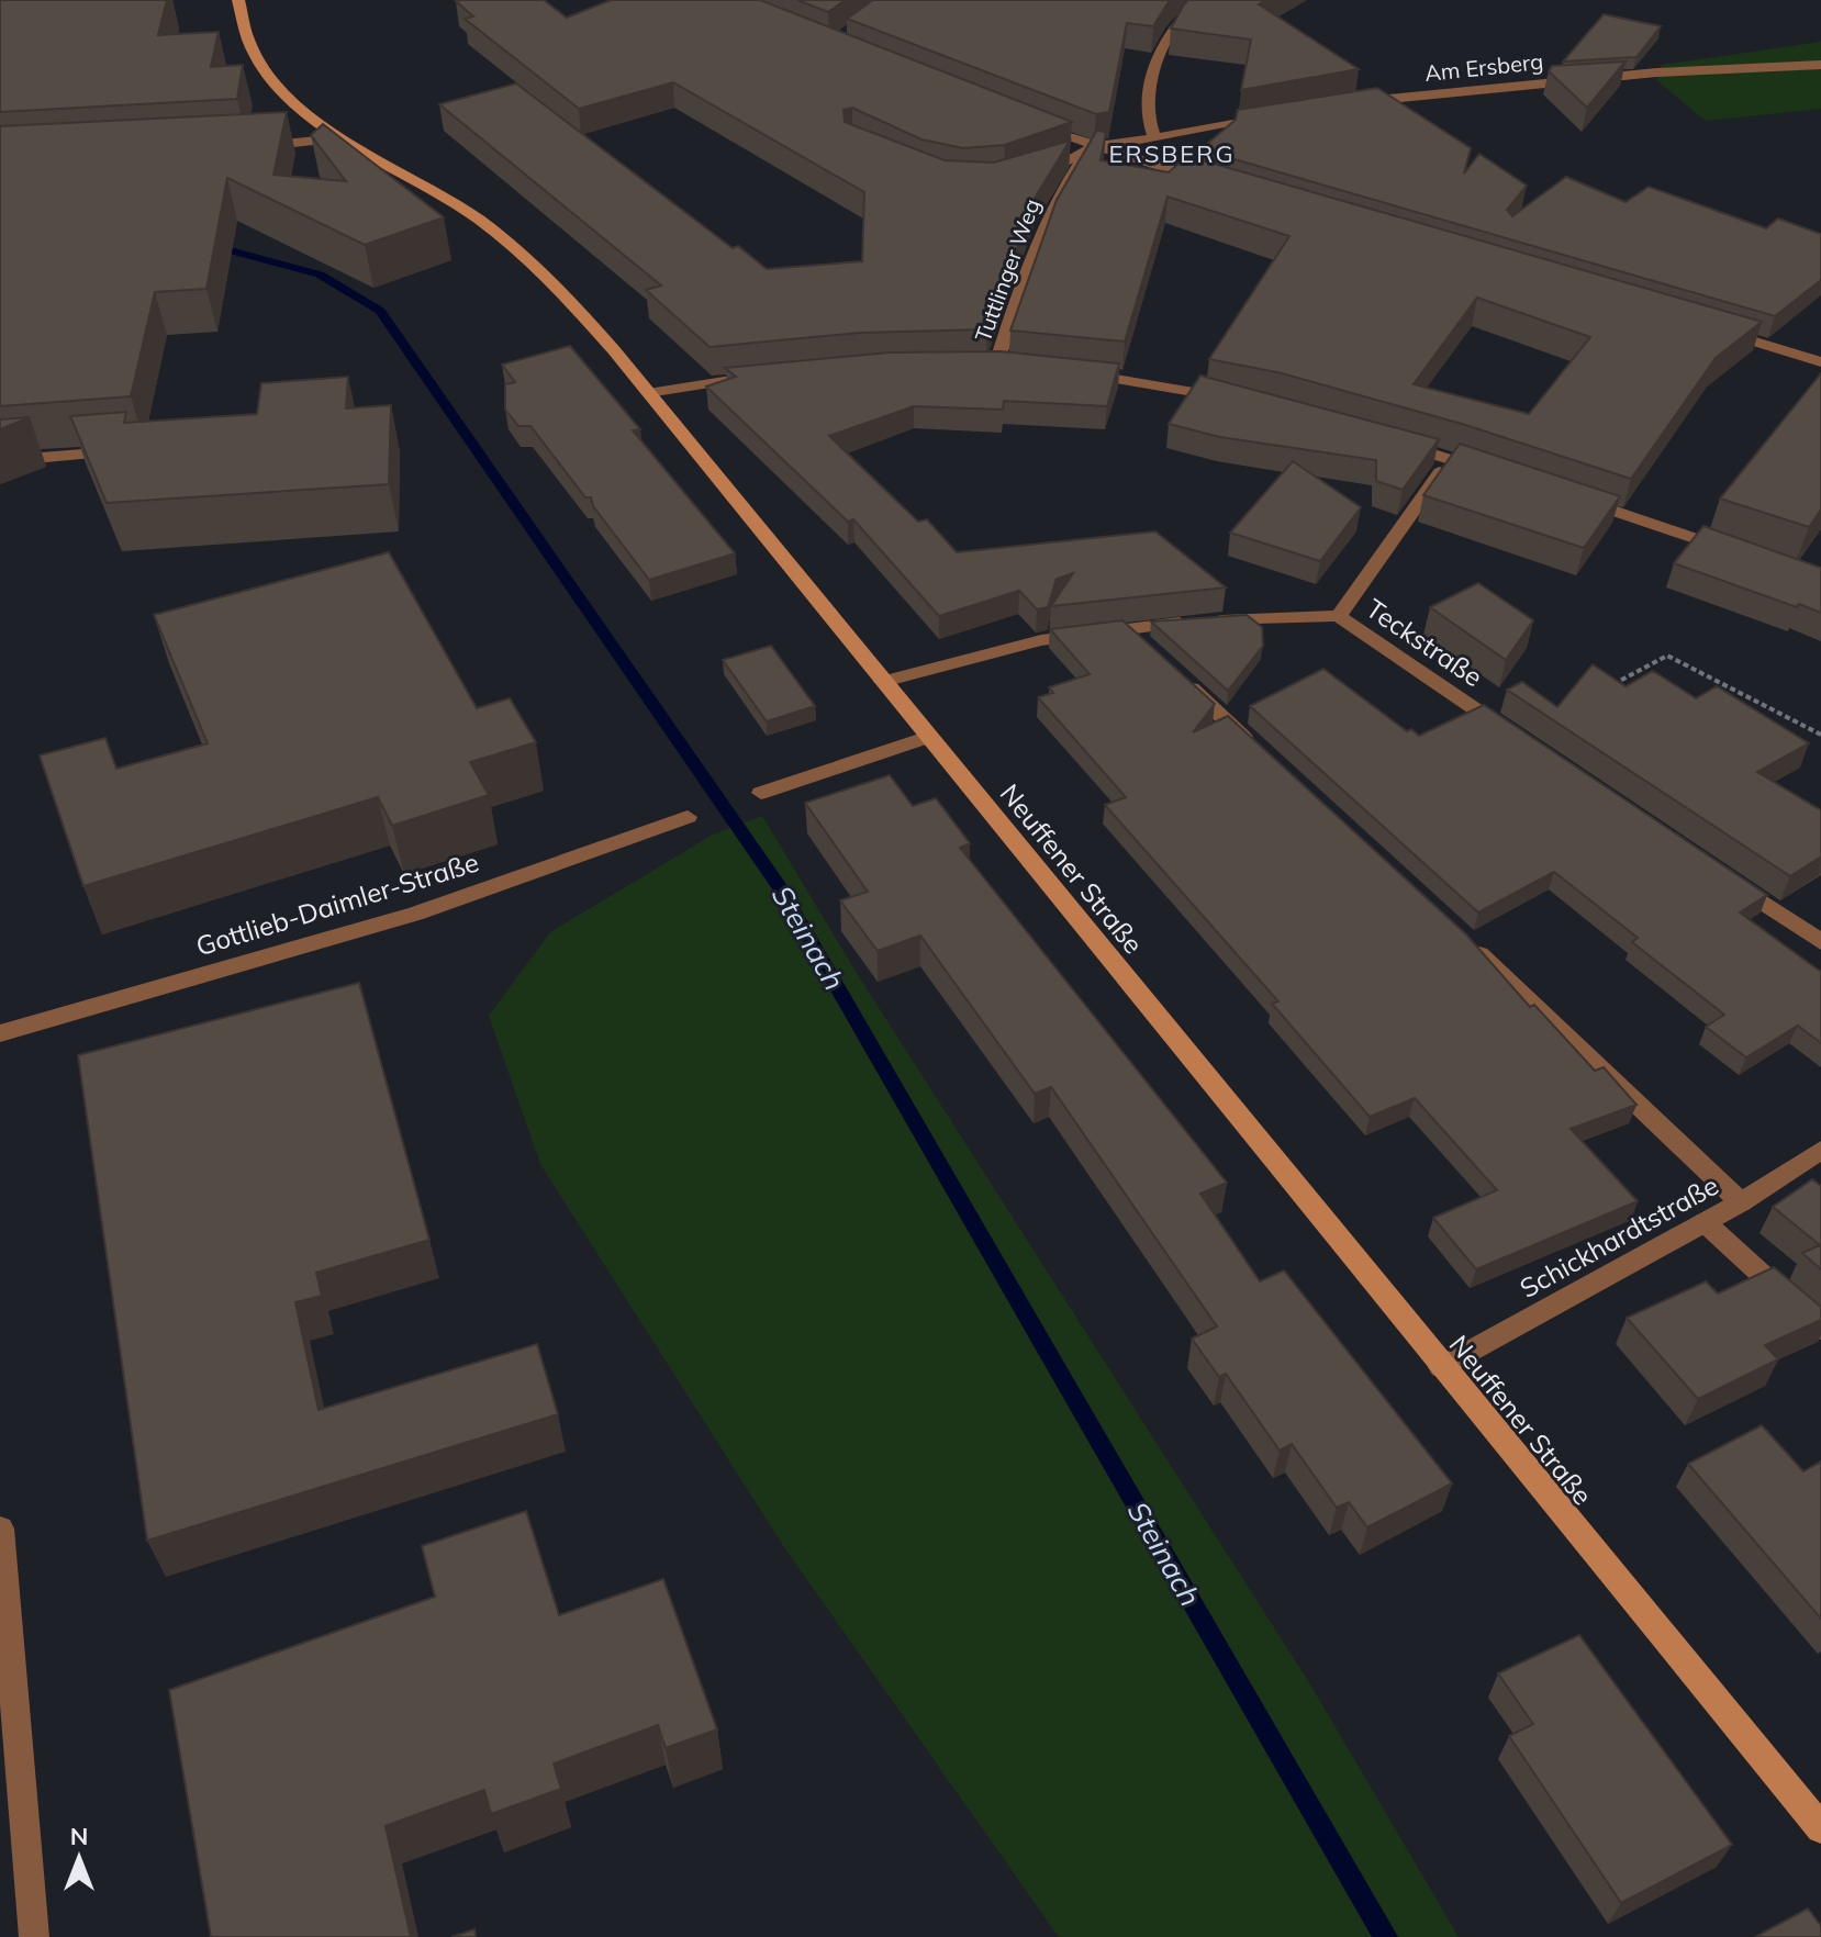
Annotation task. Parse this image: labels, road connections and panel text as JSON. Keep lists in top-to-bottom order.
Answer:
{
  "streets": {
    "main road": ["Neuffener Straße"],
    "street": [
      "Am Ersberg",
      "Tuttlinger Weg",
      "Teckstraße",
      "Gottlieb-Daimler-Straße",
      "Schickhardtstraße"
    ]
  },
  "crossings": [
    ["Teckstraße", "Neuffener Straße"],
    ["Neuffener Straße", "Schickhardtstraße"]
  ],
  "districts": ["ERSBERG"],
  "water": ["Steinach"],
  "north": "top"
}
